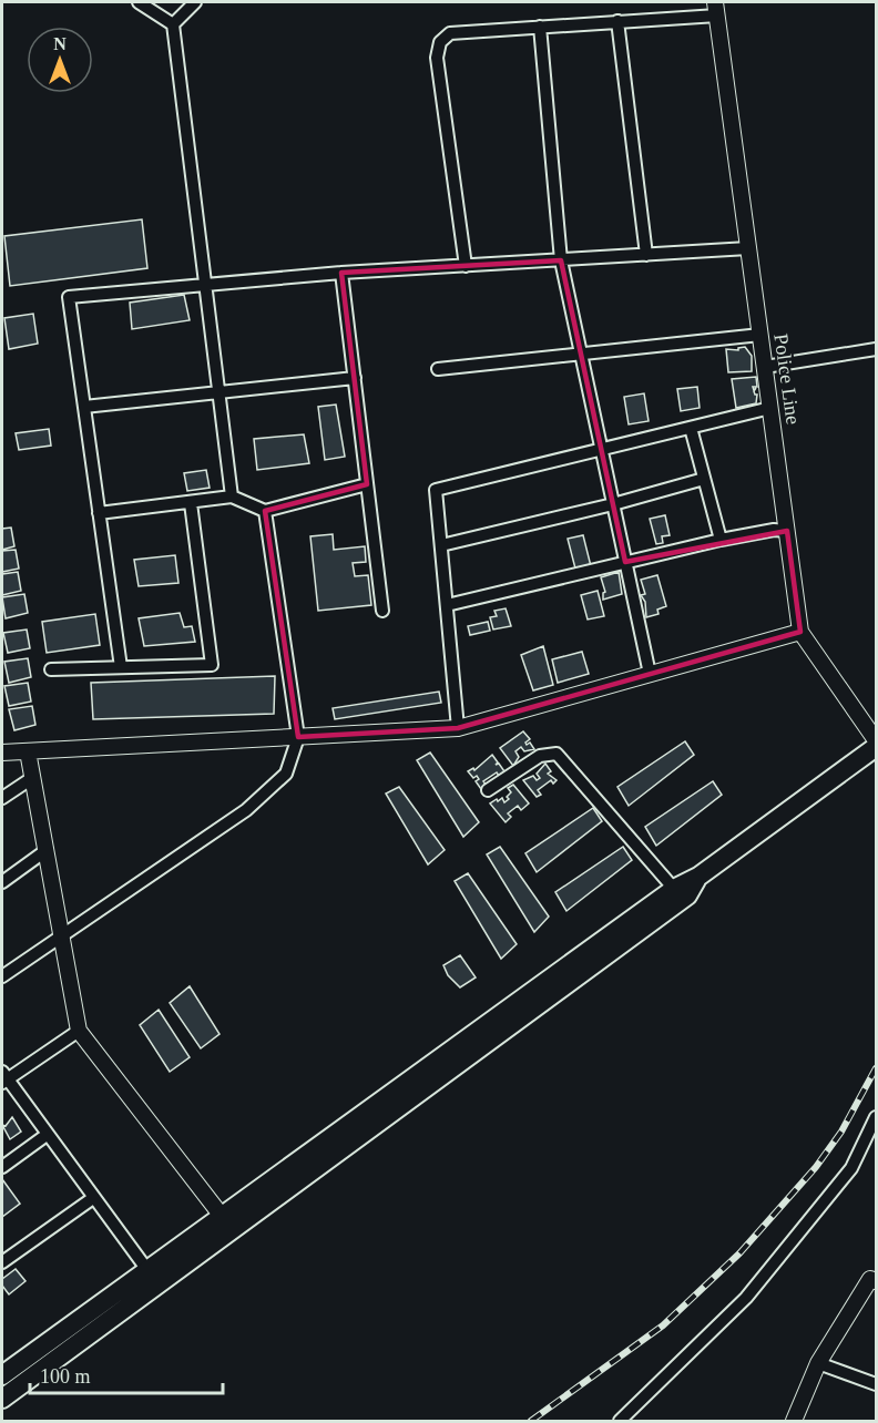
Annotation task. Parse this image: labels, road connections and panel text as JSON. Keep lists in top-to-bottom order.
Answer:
{
  "streets": {
    "street": ["Police Line"]
  },
  "scale_bar": "100 m",
  "north": "top"
}
